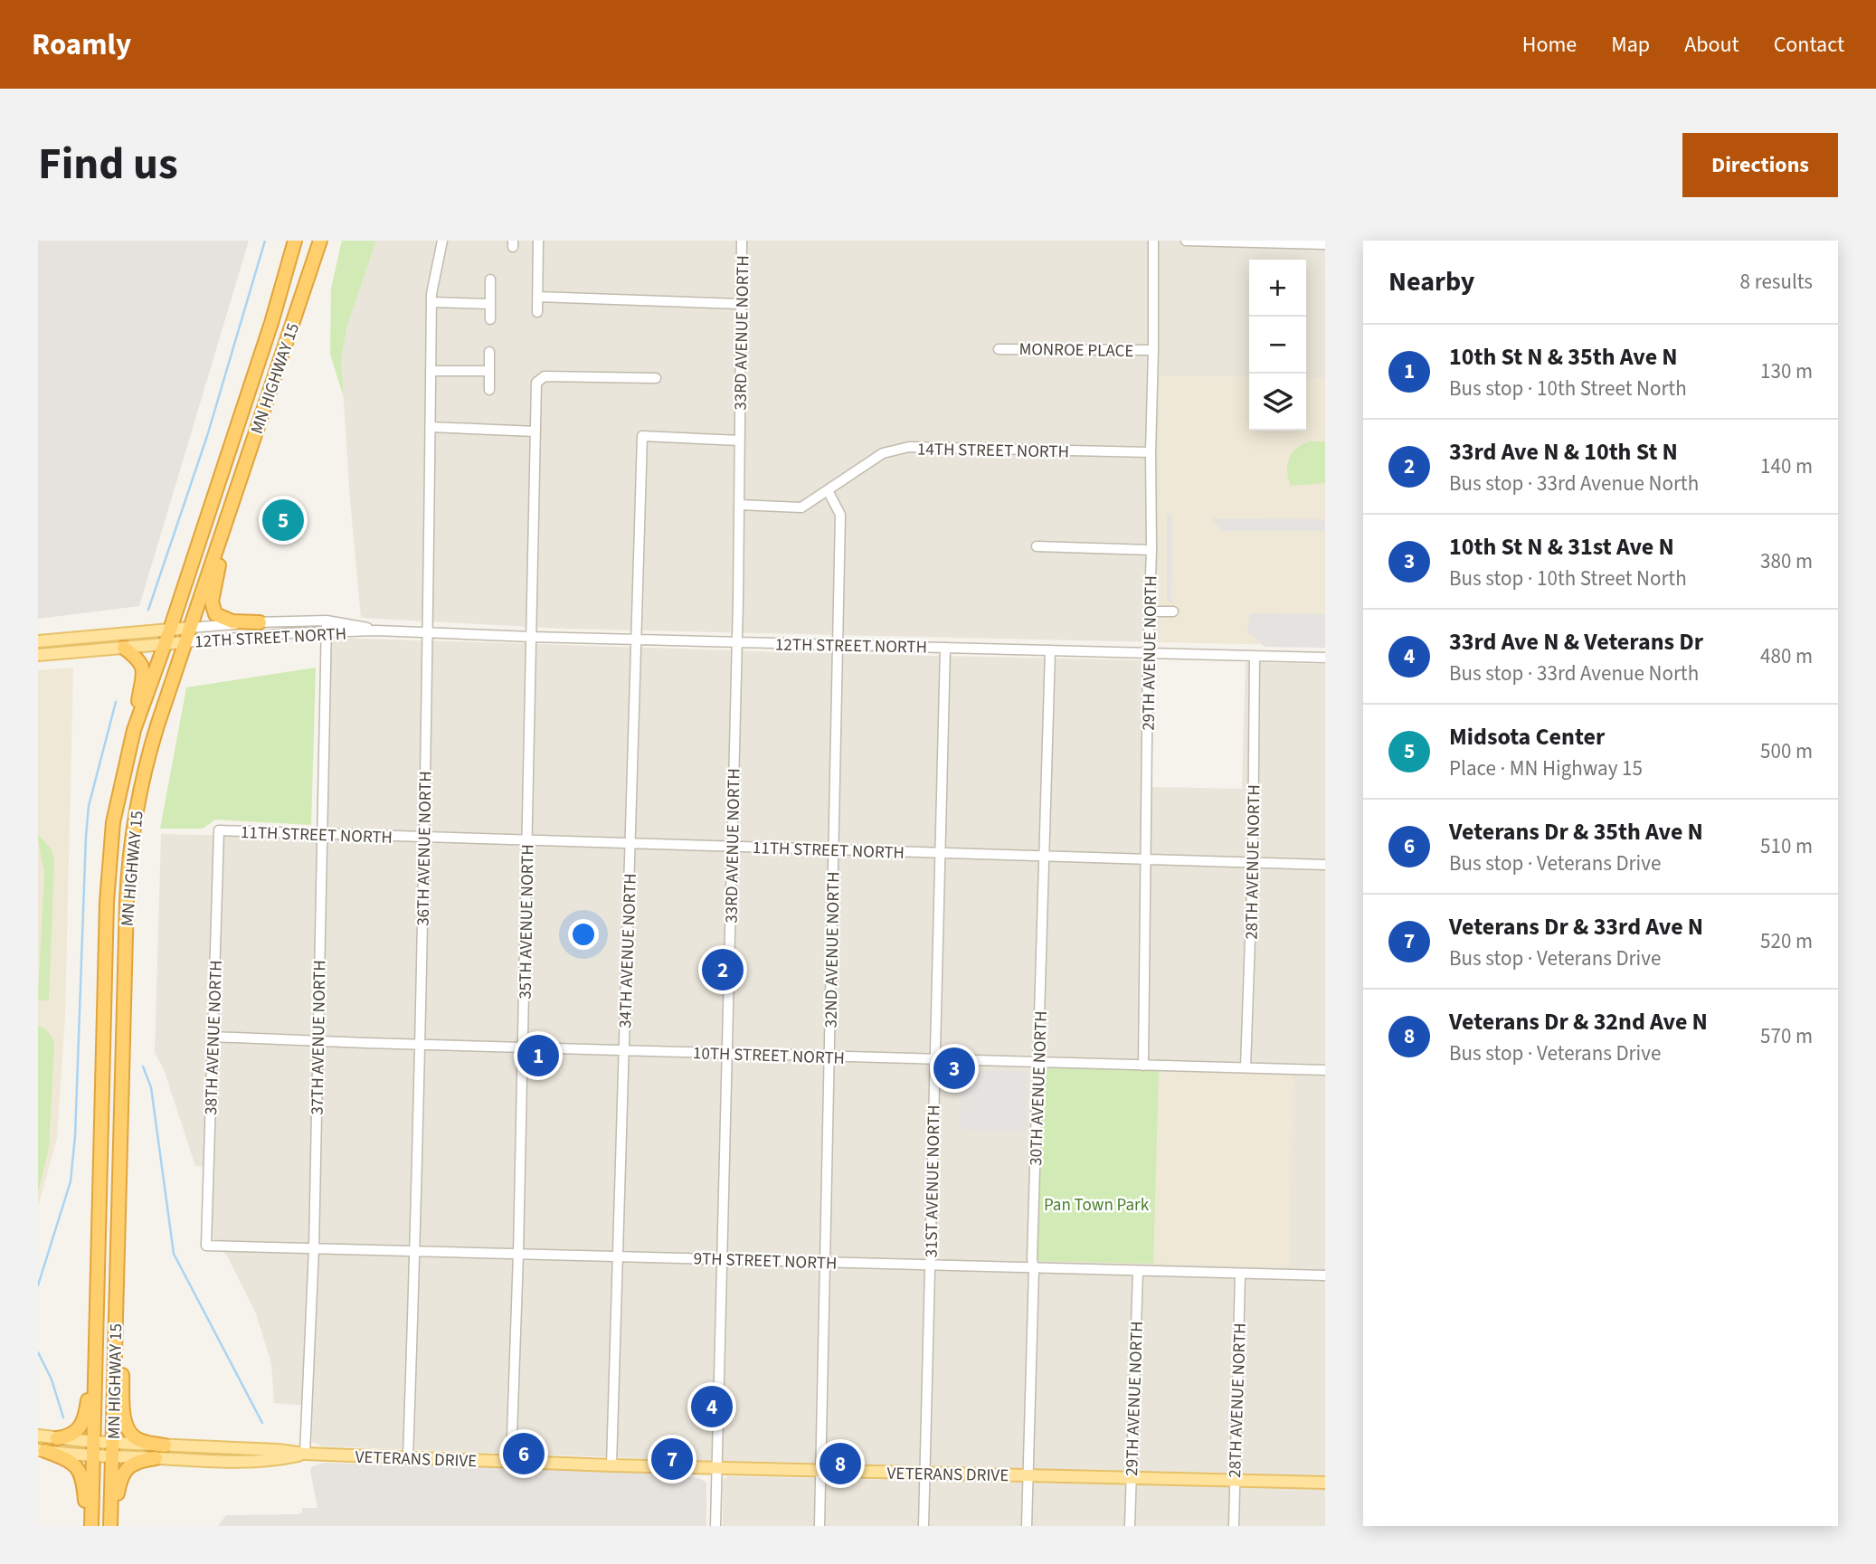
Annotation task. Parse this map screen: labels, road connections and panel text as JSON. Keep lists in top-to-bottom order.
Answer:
{
  "streets": {
    "highway": ["MN HIGHWAY 15"],
    "main road": ["12TH STREET NORTH", "VETERANS DRIVE"],
    "street": [
      "33RD AVENUE NORTH",
      "MONROE PLACE",
      "14TH STREET NORTH",
      "29TH AVENUE NORTH",
      "11TH STREET NORTH",
      "36TH AVENUE NORTH",
      "28TH AVENUE NORTH",
      "35TH AVENUE NORTH",
      "32ND AVENUE NORTH",
      "34TH AVENUE NORTH",
      "38TH AVENUE NORTH",
      "37TH AVENUE NORTH",
      "10TH STREET NORTH",
      "30TH AVENUE NORTH",
      "31ST AVENUE NORTH",
      "9TH STREET NORTH"
    ]
  },
  "crossings": [
    ["33RD AVENUE NORTH", "14TH STREET NORTH"],
    ["33RD AVENUE NORTH", "12TH STREET NORTH"],
    ["33RD AVENUE NORTH", "11TH STREET NORTH"],
    ["33RD AVENUE NORTH", "34TH AVENUE NORTH"],
    ["33RD AVENUE NORTH", "10TH STREET NORTH"],
    ["33RD AVENUE NORTH", "9TH STREET NORTH"],
    ["33RD AVENUE NORTH", "VETERANS DRIVE"],
    ["MONROE PLACE", "29TH AVENUE NORTH"],
    ["MN HIGHWAY 15", "12TH STREET NORTH"],
    ["MN HIGHWAY 15", "VETERANS DRIVE"],
    ["14TH STREET NORTH", "29TH AVENUE NORTH"],
    ["14TH STREET NORTH", "32ND AVENUE NORTH"],
    ["12TH STREET NORTH", "29TH AVENUE NORTH"],
    ["12TH STREET NORTH", "36TH AVENUE NORTH"],
    ["12TH STREET NORTH", "28TH AVENUE NORTH"],
    ["12TH STREET NORTH", "35TH AVENUE NORTH"],
    ["12TH STREET NORTH", "32ND AVENUE NORTH"],
    ["12TH STREET NORTH", "34TH AVENUE NORTH"],
    ["12TH STREET NORTH", "37TH AVENUE NORTH"],
    ["12TH STREET NORTH", "30TH AVENUE NORTH"],
    ["12TH STREET NORTH", "31ST AVENUE NORTH"],
    ["29TH AVENUE NORTH", "11TH STREET NORTH"],
    ["29TH AVENUE NORTH", "10TH STREET NORTH"],
    ["29TH AVENUE NORTH", "9TH STREET NORTH"],
    ["29TH AVENUE NORTH", "VETERANS DRIVE"],
    ["11TH STREET NORTH", "36TH AVENUE NORTH"],
    ["11TH STREET NORTH", "28TH AVENUE NORTH"],
    ["11TH STREET NORTH", "35TH AVENUE NORTH"],
    ["11TH STREET NORTH", "32ND AVENUE NORTH"],
    ["11TH STREET NORTH", "34TH AVENUE NORTH"],
    ["11TH STREET NORTH", "38TH AVENUE NORTH"],
    ["11TH STREET NORTH", "37TH AVENUE NORTH"],
    ["11TH STREET NORTH", "30TH AVENUE NORTH"],
    ["11TH STREET NORTH", "31ST AVENUE NORTH"],
    ["36TH AVENUE NORTH", "10TH STREET NORTH"],
    ["36TH AVENUE NORTH", "9TH STREET NORTH"],
    ["36TH AVENUE NORTH", "VETERANS DRIVE"],
    ["28TH AVENUE NORTH", "10TH STREET NORTH"],
    ["28TH AVENUE NORTH", "9TH STREET NORTH"],
    ["28TH AVENUE NORTH", "VETERANS DRIVE"],
    ["35TH AVENUE NORTH", "10TH STREET NORTH"],
    ["35TH AVENUE NORTH", "9TH STREET NORTH"],
    ["35TH AVENUE NORTH", "VETERANS DRIVE"],
    ["32ND AVENUE NORTH", "10TH STREET NORTH"],
    ["32ND AVENUE NORTH", "9TH STREET NORTH"],
    ["32ND AVENUE NORTH", "VETERANS DRIVE"],
    ["34TH AVENUE NORTH", "10TH STREET NORTH"],
    ["34TH AVENUE NORTH", "9TH STREET NORTH"],
    ["34TH AVENUE NORTH", "VETERANS DRIVE"],
    ["38TH AVENUE NORTH", "10TH STREET NORTH"],
    ["38TH AVENUE NORTH", "9TH STREET NORTH"],
    ["37TH AVENUE NORTH", "10TH STREET NORTH"],
    ["37TH AVENUE NORTH", "9TH STREET NORTH"],
    ["37TH AVENUE NORTH", "VETERANS DRIVE"],
    ["10TH STREET NORTH", "30TH AVENUE NORTH"],
    ["10TH STREET NORTH", "31ST AVENUE NORTH"],
    ["30TH AVENUE NORTH", "9TH STREET NORTH"],
    ["30TH AVENUE NORTH", "VETERANS DRIVE"],
    ["31ST AVENUE NORTH", "9TH STREET NORTH"],
    ["31ST AVENUE NORTH", "VETERANS DRIVE"]
  ],
  "parks": ["Pan Town Park"],
  "page": {
    "header": "Roamly",
    "nav": [
      "Home",
      "Map",
      "About",
      "Contact"
    ],
    "title": "Find us",
    "buttons": "Directions",
    "heading": ["Nearby", "8 results"],
    "map_buttons": ["+", "−"],
    "list": [
      {
        "mark": "1",
        "name": "10th St N & 35th Ave N",
        "note": "Bus stop · 10th Street North",
        "value": "130 m"
      },
      {
        "mark": "2",
        "name": "33rd Ave N & 10th St N",
        "note": "Bus stop · 33rd Avenue North",
        "value": "140 m"
      },
      {
        "mark": "3",
        "name": "10th St N & 31st Ave N",
        "note": "Bus stop · 10th Street North",
        "value": "380 m"
      },
      {
        "mark": "4",
        "name": "33rd Ave N & Veterans Dr",
        "note": "Bus stop · 33rd Avenue North",
        "value": "480 m"
      },
      {
        "mark": "5",
        "name": "Midsota Center",
        "note": "Place · MN Highway 15",
        "value": "500 m"
      },
      {
        "mark": "6",
        "name": "Veterans Dr & 35th Ave N",
        "note": "Bus stop · Veterans Drive",
        "value": "510 m"
      },
      {
        "mark": "7",
        "name": "Veterans Dr & 33rd Ave N",
        "note": "Bus stop · Veterans Drive",
        "value": "520 m"
      },
      {
        "mark": "8",
        "name": "Veterans Dr & 32nd Ave N",
        "note": "Bus stop · Veterans Drive",
        "value": "570 m"
      }
    ],
    "pins": [
      "5",
      "2",
      "1",
      "3",
      "4",
      "6",
      "7",
      "8"
    ]
  }
}
